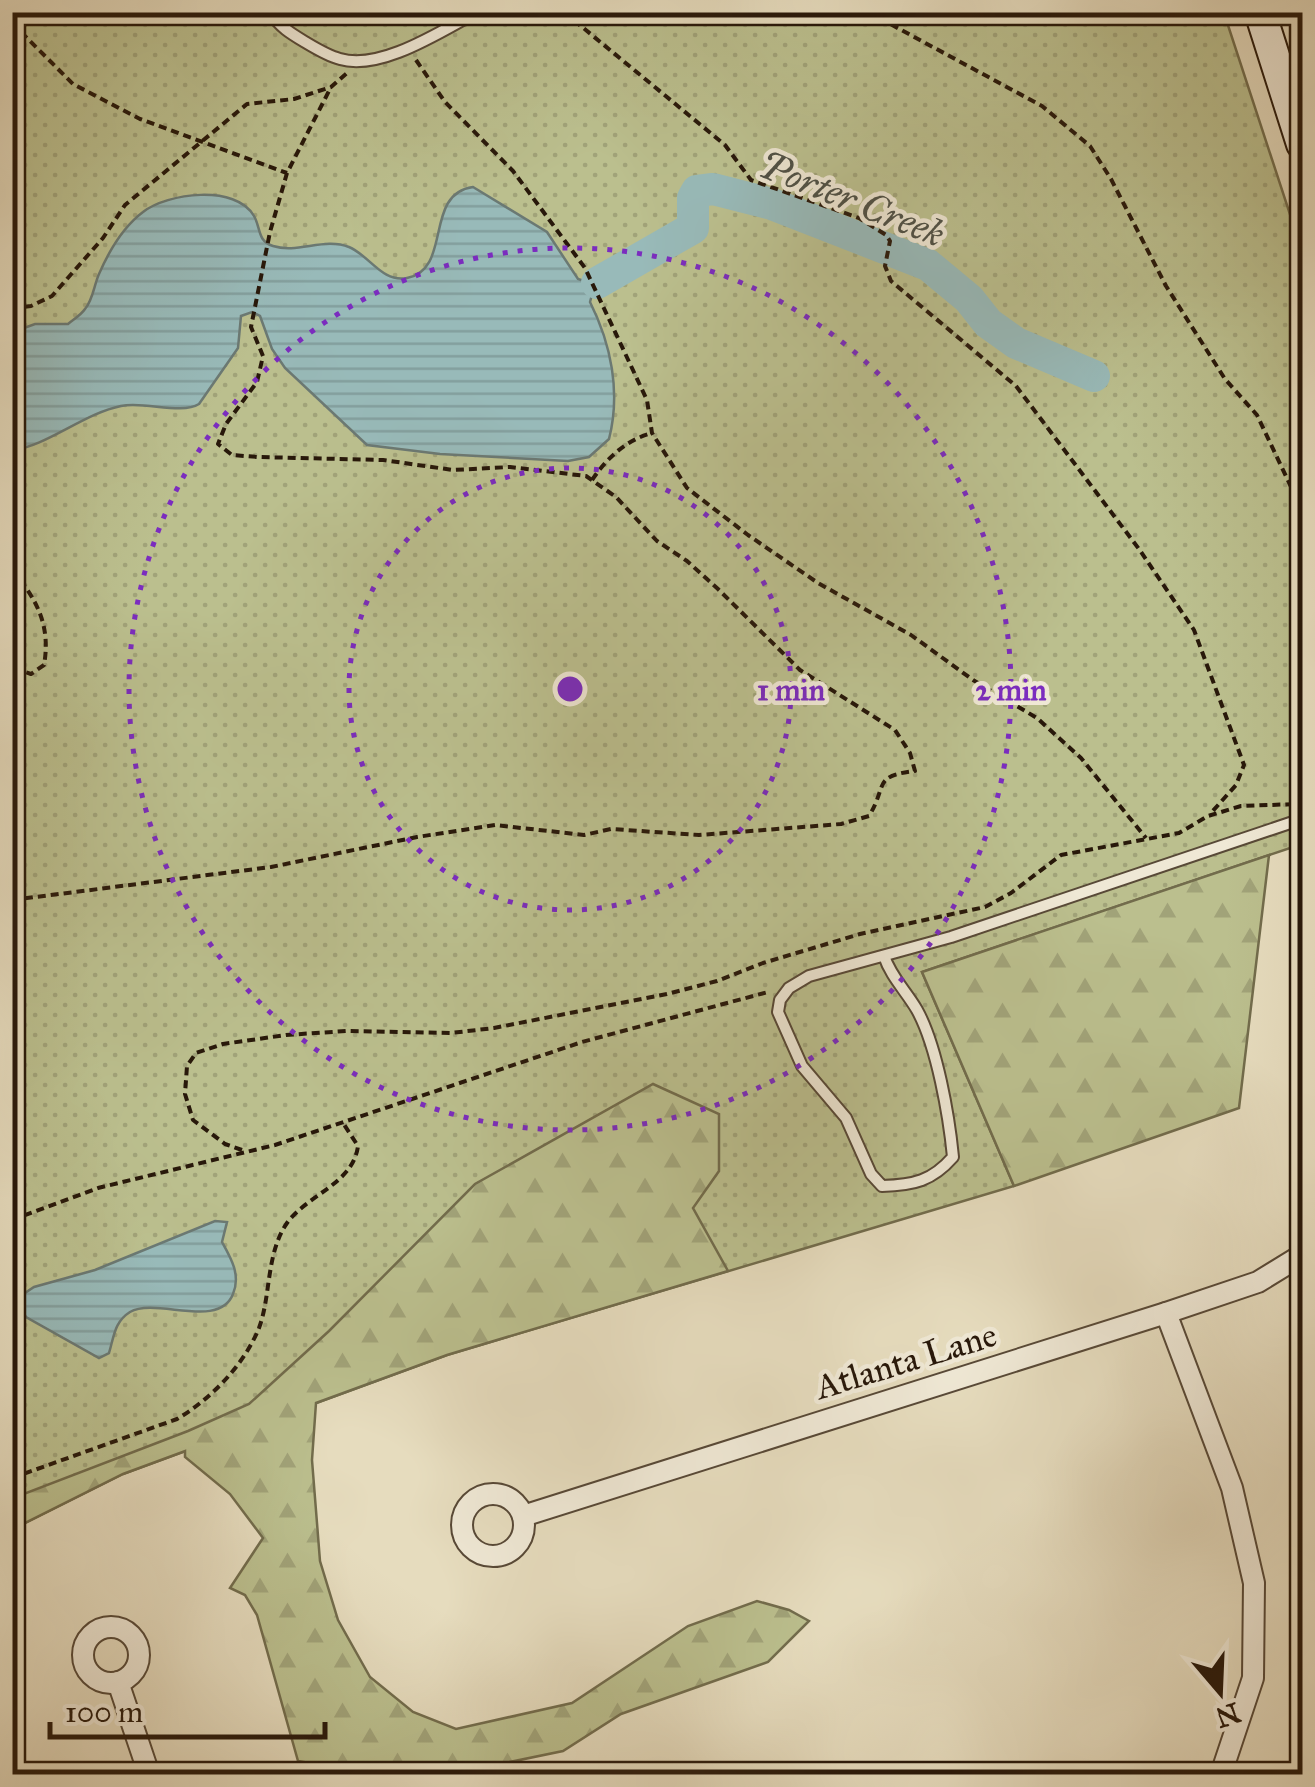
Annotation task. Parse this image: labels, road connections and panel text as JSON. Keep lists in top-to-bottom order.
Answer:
{
  "streets": {
    "street": ["Atlanta Lane"]
  },
  "water": ["Porter Creek"],
  "scale_bar": "100 m",
  "north": "bottom",
  "rings": ["1 min", "2 min"]
}
